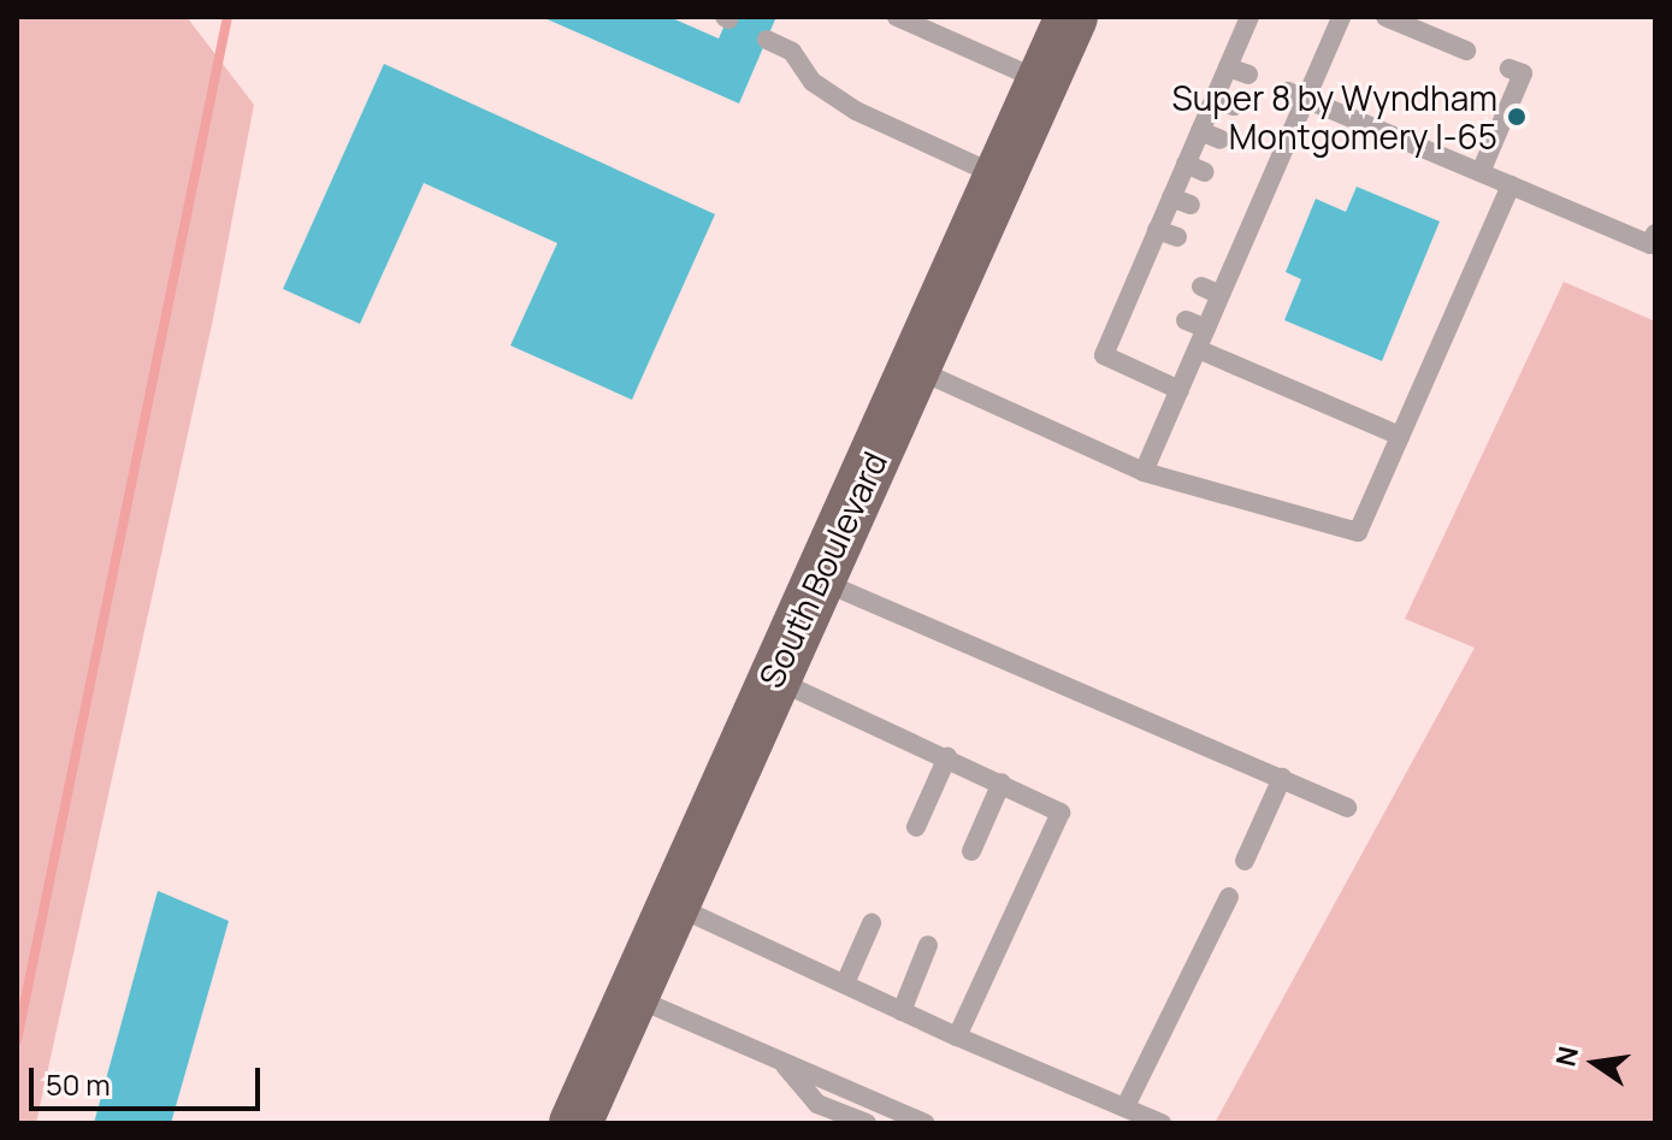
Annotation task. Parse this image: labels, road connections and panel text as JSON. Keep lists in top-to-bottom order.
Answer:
{
  "streets": {
    "main road": ["South Boulevard"]
  },
  "places": ["Super 8 by Wyndham Montgomery I-65"],
  "scale_bar": "50 m",
  "north": "left"
}
